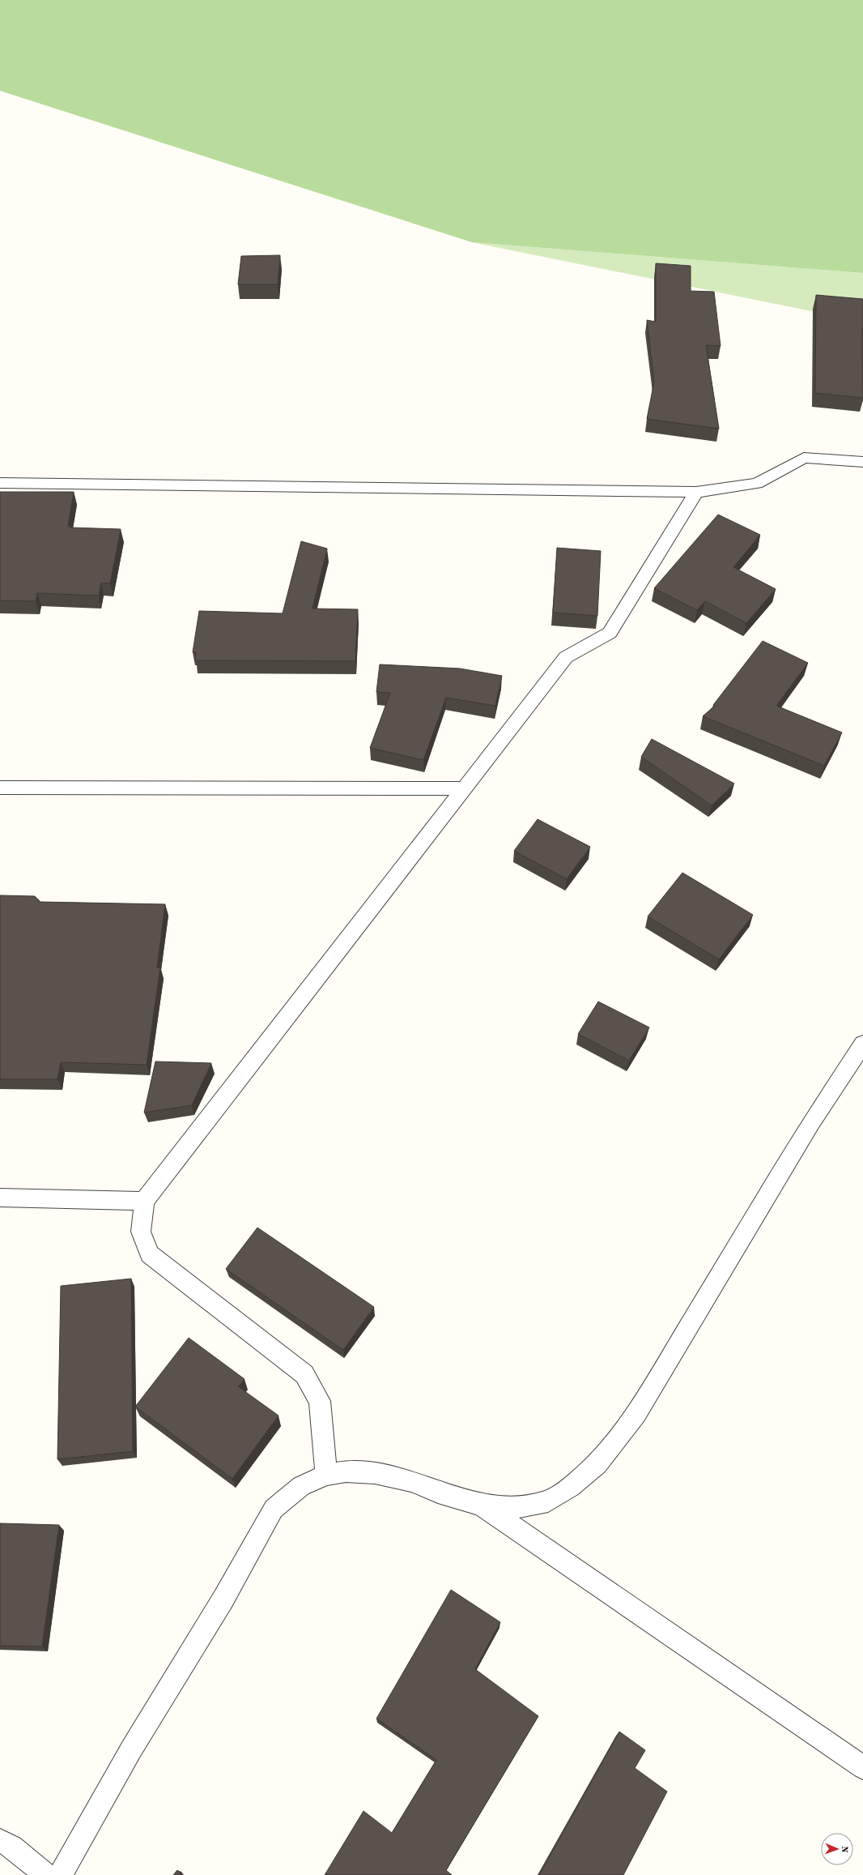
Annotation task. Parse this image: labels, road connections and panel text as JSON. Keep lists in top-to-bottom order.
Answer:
{
  "north": "right"
}
